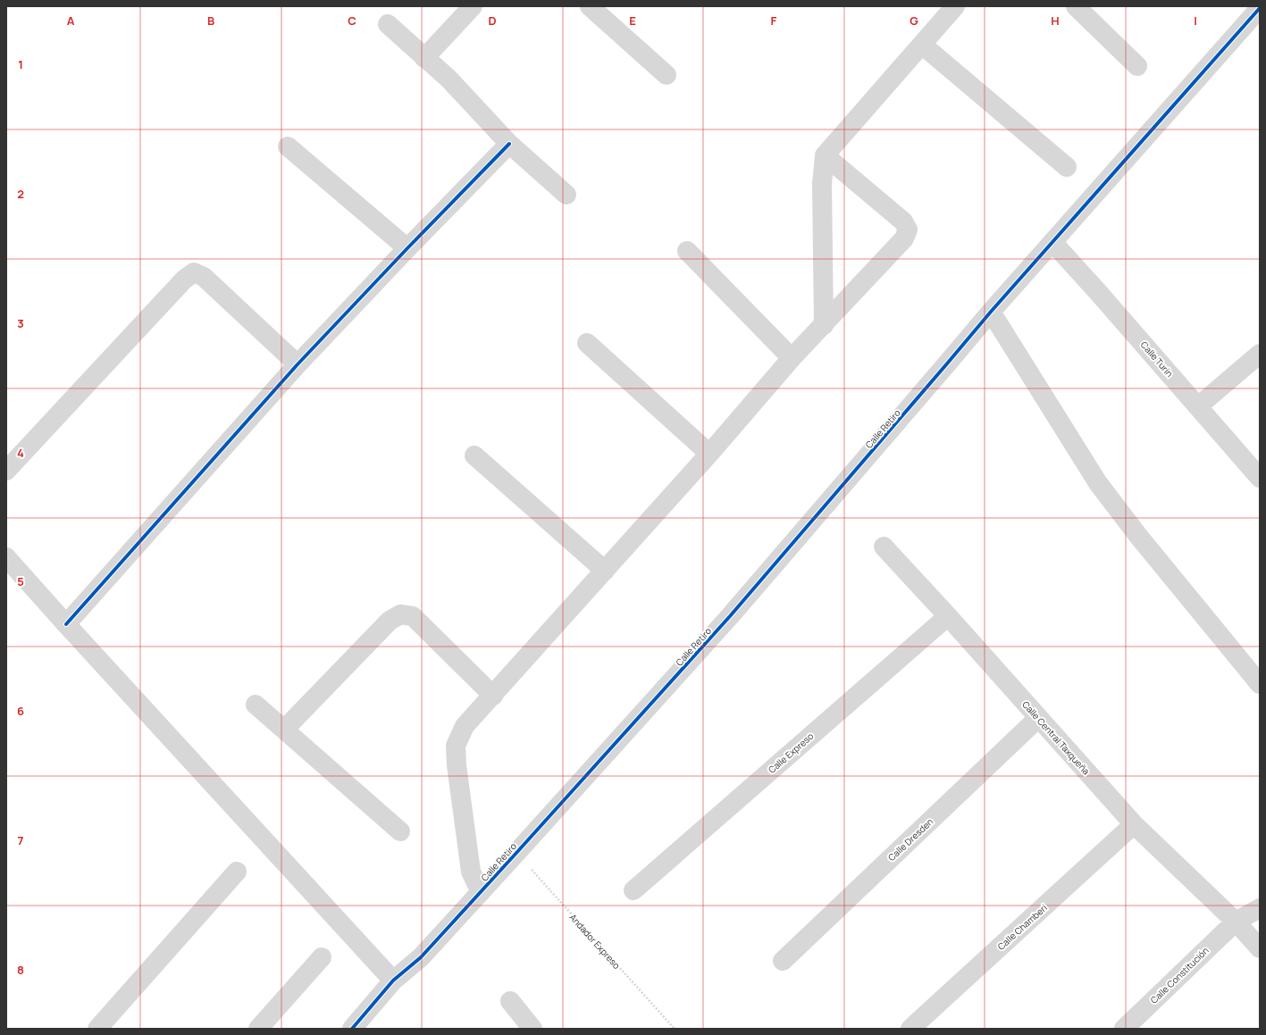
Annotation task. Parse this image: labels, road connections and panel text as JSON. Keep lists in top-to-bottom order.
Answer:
{
  "streets": {
    "street": [
      "Calle Turin",
      "Calle Retiro",
      "Calle Central Taxqueña",
      "Calle Expreso",
      "Calle Dresden",
      "Calle Chamberi",
      "Calle Constitución"
    ],
    "path": ["Andador Expreso"]
  },
  "crossings": [
    ["Calle Turin", "Calle Retiro"],
    ["Calle Retiro", "Andador Expreso"],
    ["Calle Central Taxqueña", "Calle Expreso"],
    ["Calle Central Taxqueña", "Calle Dresden"],
    ["Calle Central Taxqueña", "Calle Chamberi"],
    ["Calle Central Taxqueña", "Calle Constitución"]
  ],
  "grid": {
    "columns": [
      "A",
      "B",
      "C",
      "D",
      "E",
      "F",
      "G",
      "H",
      "I"
    ],
    "rows": [
      "1",
      "2",
      "3",
      "4",
      "5",
      "6",
      "7",
      "8"
    ]
  }
}
